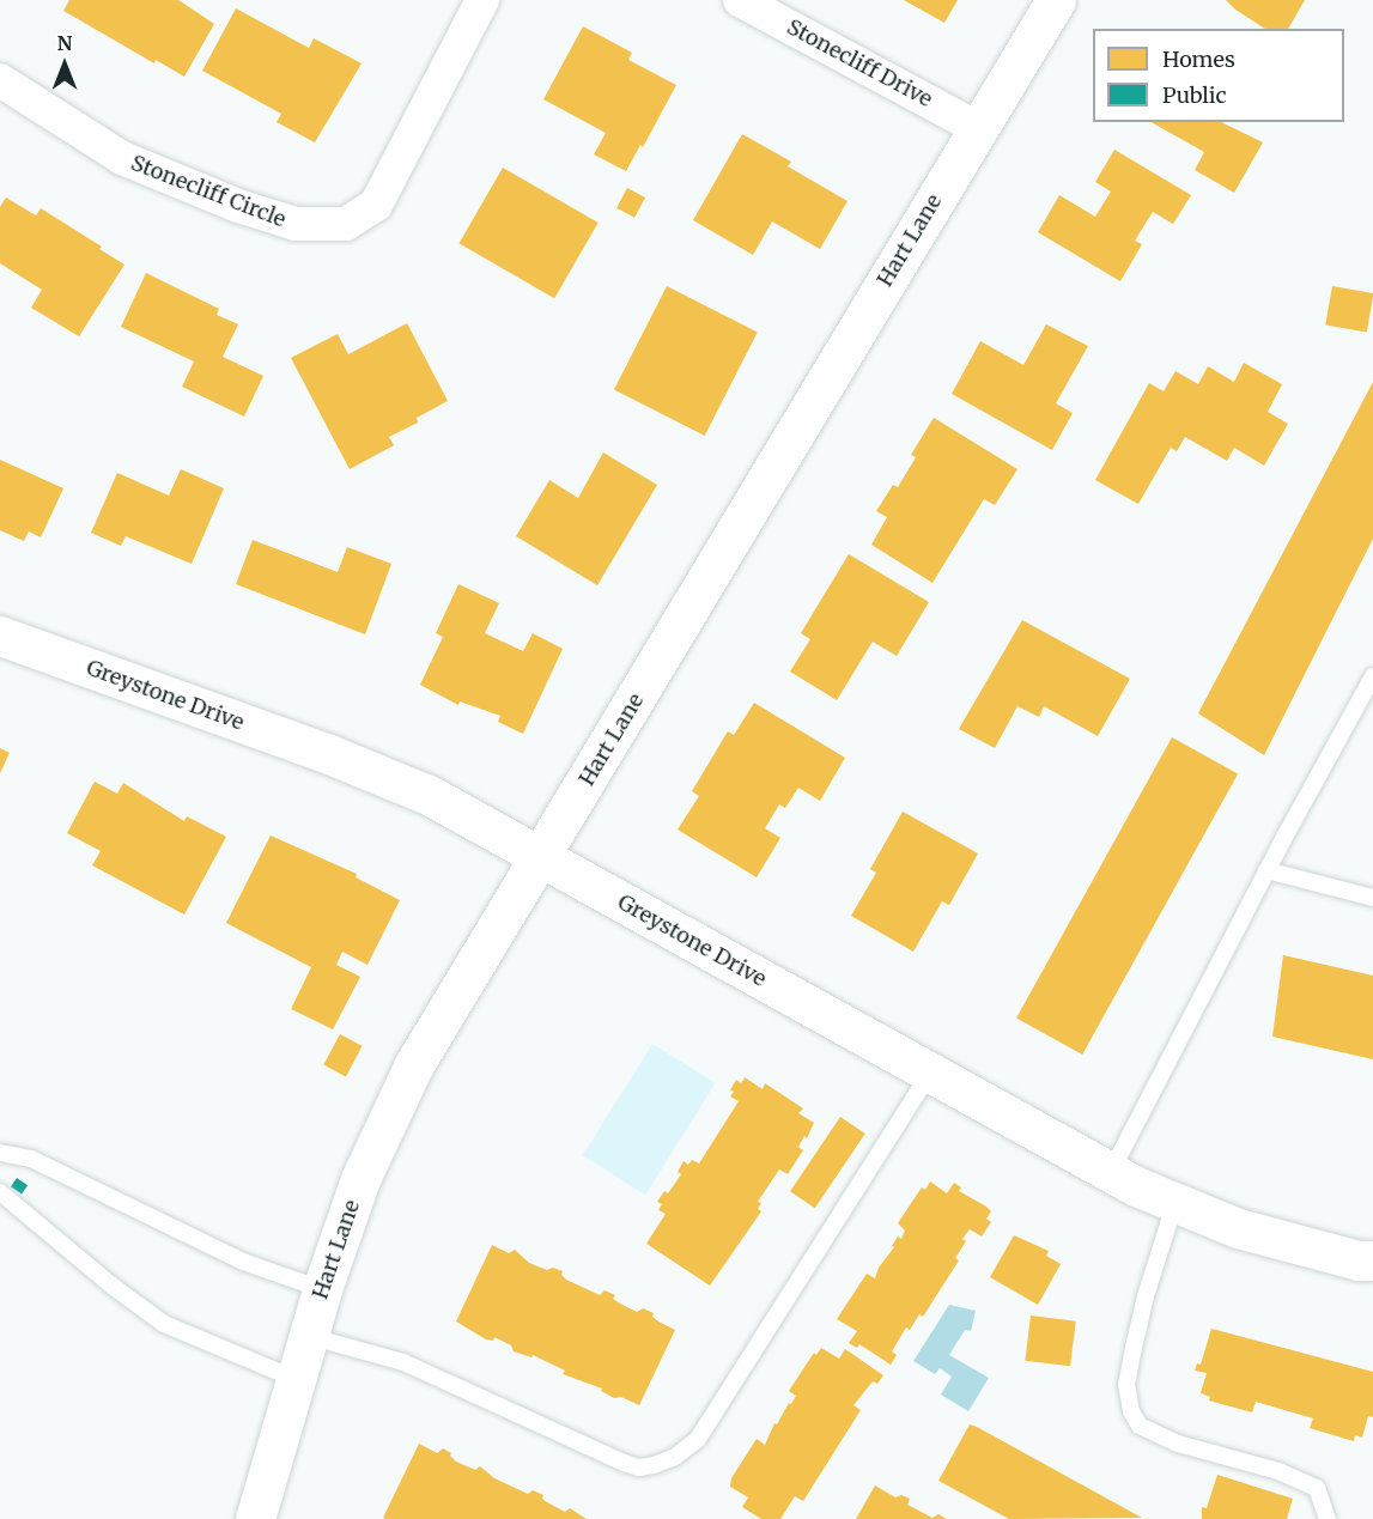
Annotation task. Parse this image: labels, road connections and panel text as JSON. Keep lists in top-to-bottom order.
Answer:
{
  "streets": {
    "street": [
      "Stonecliff Drive",
      "Stonecliff Circle",
      "Hart Lane",
      "Greystone Drive"
    ]
  },
  "crossings": [
    ["Stonecliff Drive", "Hart Lane"],
    ["Hart Lane", "Greystone Drive"]
  ],
  "legend": ["Homes", "Public"],
  "north": "top"
}
